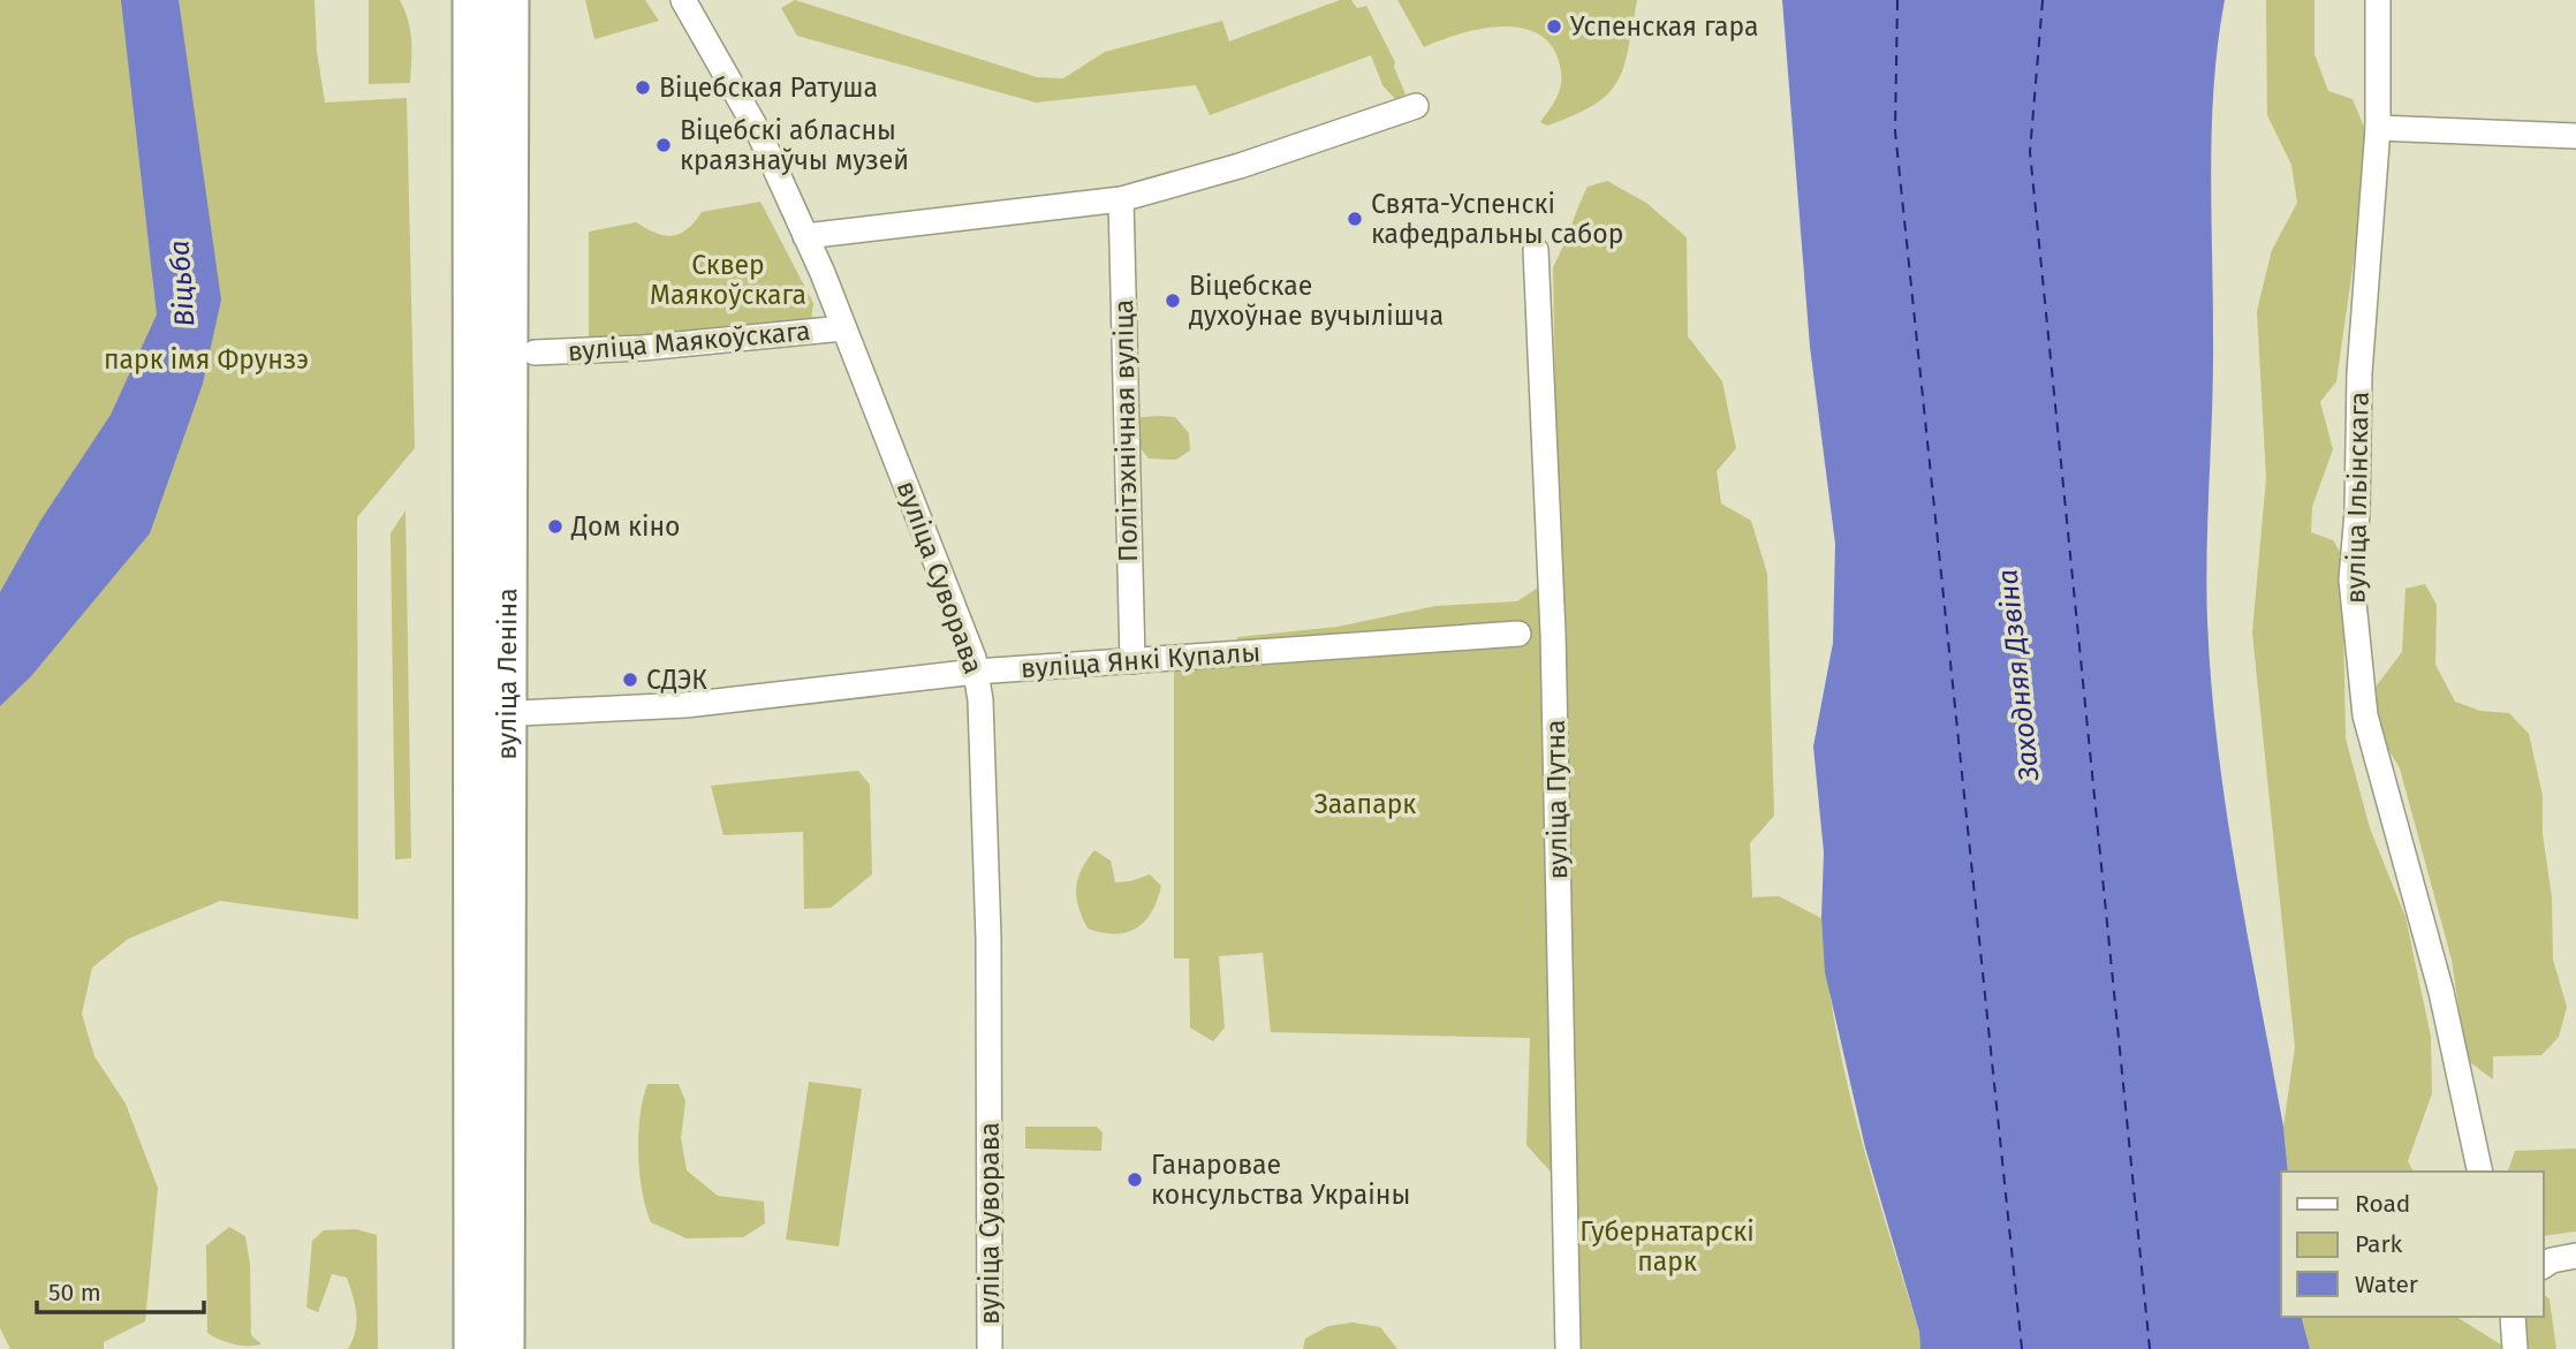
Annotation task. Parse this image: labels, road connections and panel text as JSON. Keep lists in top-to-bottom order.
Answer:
{
  "streets": {
    "main road": ["вуліца Леніна"],
    "street": [
      "вуліца Маякоўскага",
      "Політэхнічная вуліца",
      "вуліца Ільінскага",
      "вуліца Суворава",
      "вуліца Янкі Купалы",
      "вуліца Путна"
    ]
  },
  "crossings": [
    ["вуліца Маякоўскага", "вуліца Суворава"],
    ["Політэхнічная вуліца", "вуліца Янкі Купалы"],
    ["вуліца Суворава", "вуліца Янкі Купалы"],
    ["вуліца Янкі Купалы", "вуліца Леніна"]
  ],
  "water": ["Віцьба", "Заходняя Дзвіна"],
  "parks": [
    "Сквер Маякоўскага",
    "парк імя Фрунзэ",
    "Заапарк",
    "Губернатарскі парк"
  ],
  "places": [
    "Успенская гара",
    "Віцебская Ратуша",
    "Віцебскі абласны краязнаўчы музей",
    "Свята-Успенскі кафедральны сабор",
    "Віцебскае духоўнае вучылішча",
    "Дом кіно",
    "СДЭК",
    "Ганаровае консульства Украіны"
  ],
  "legend": ["Road", "Park", "Water"],
  "scale_bar": "50 m"
}
